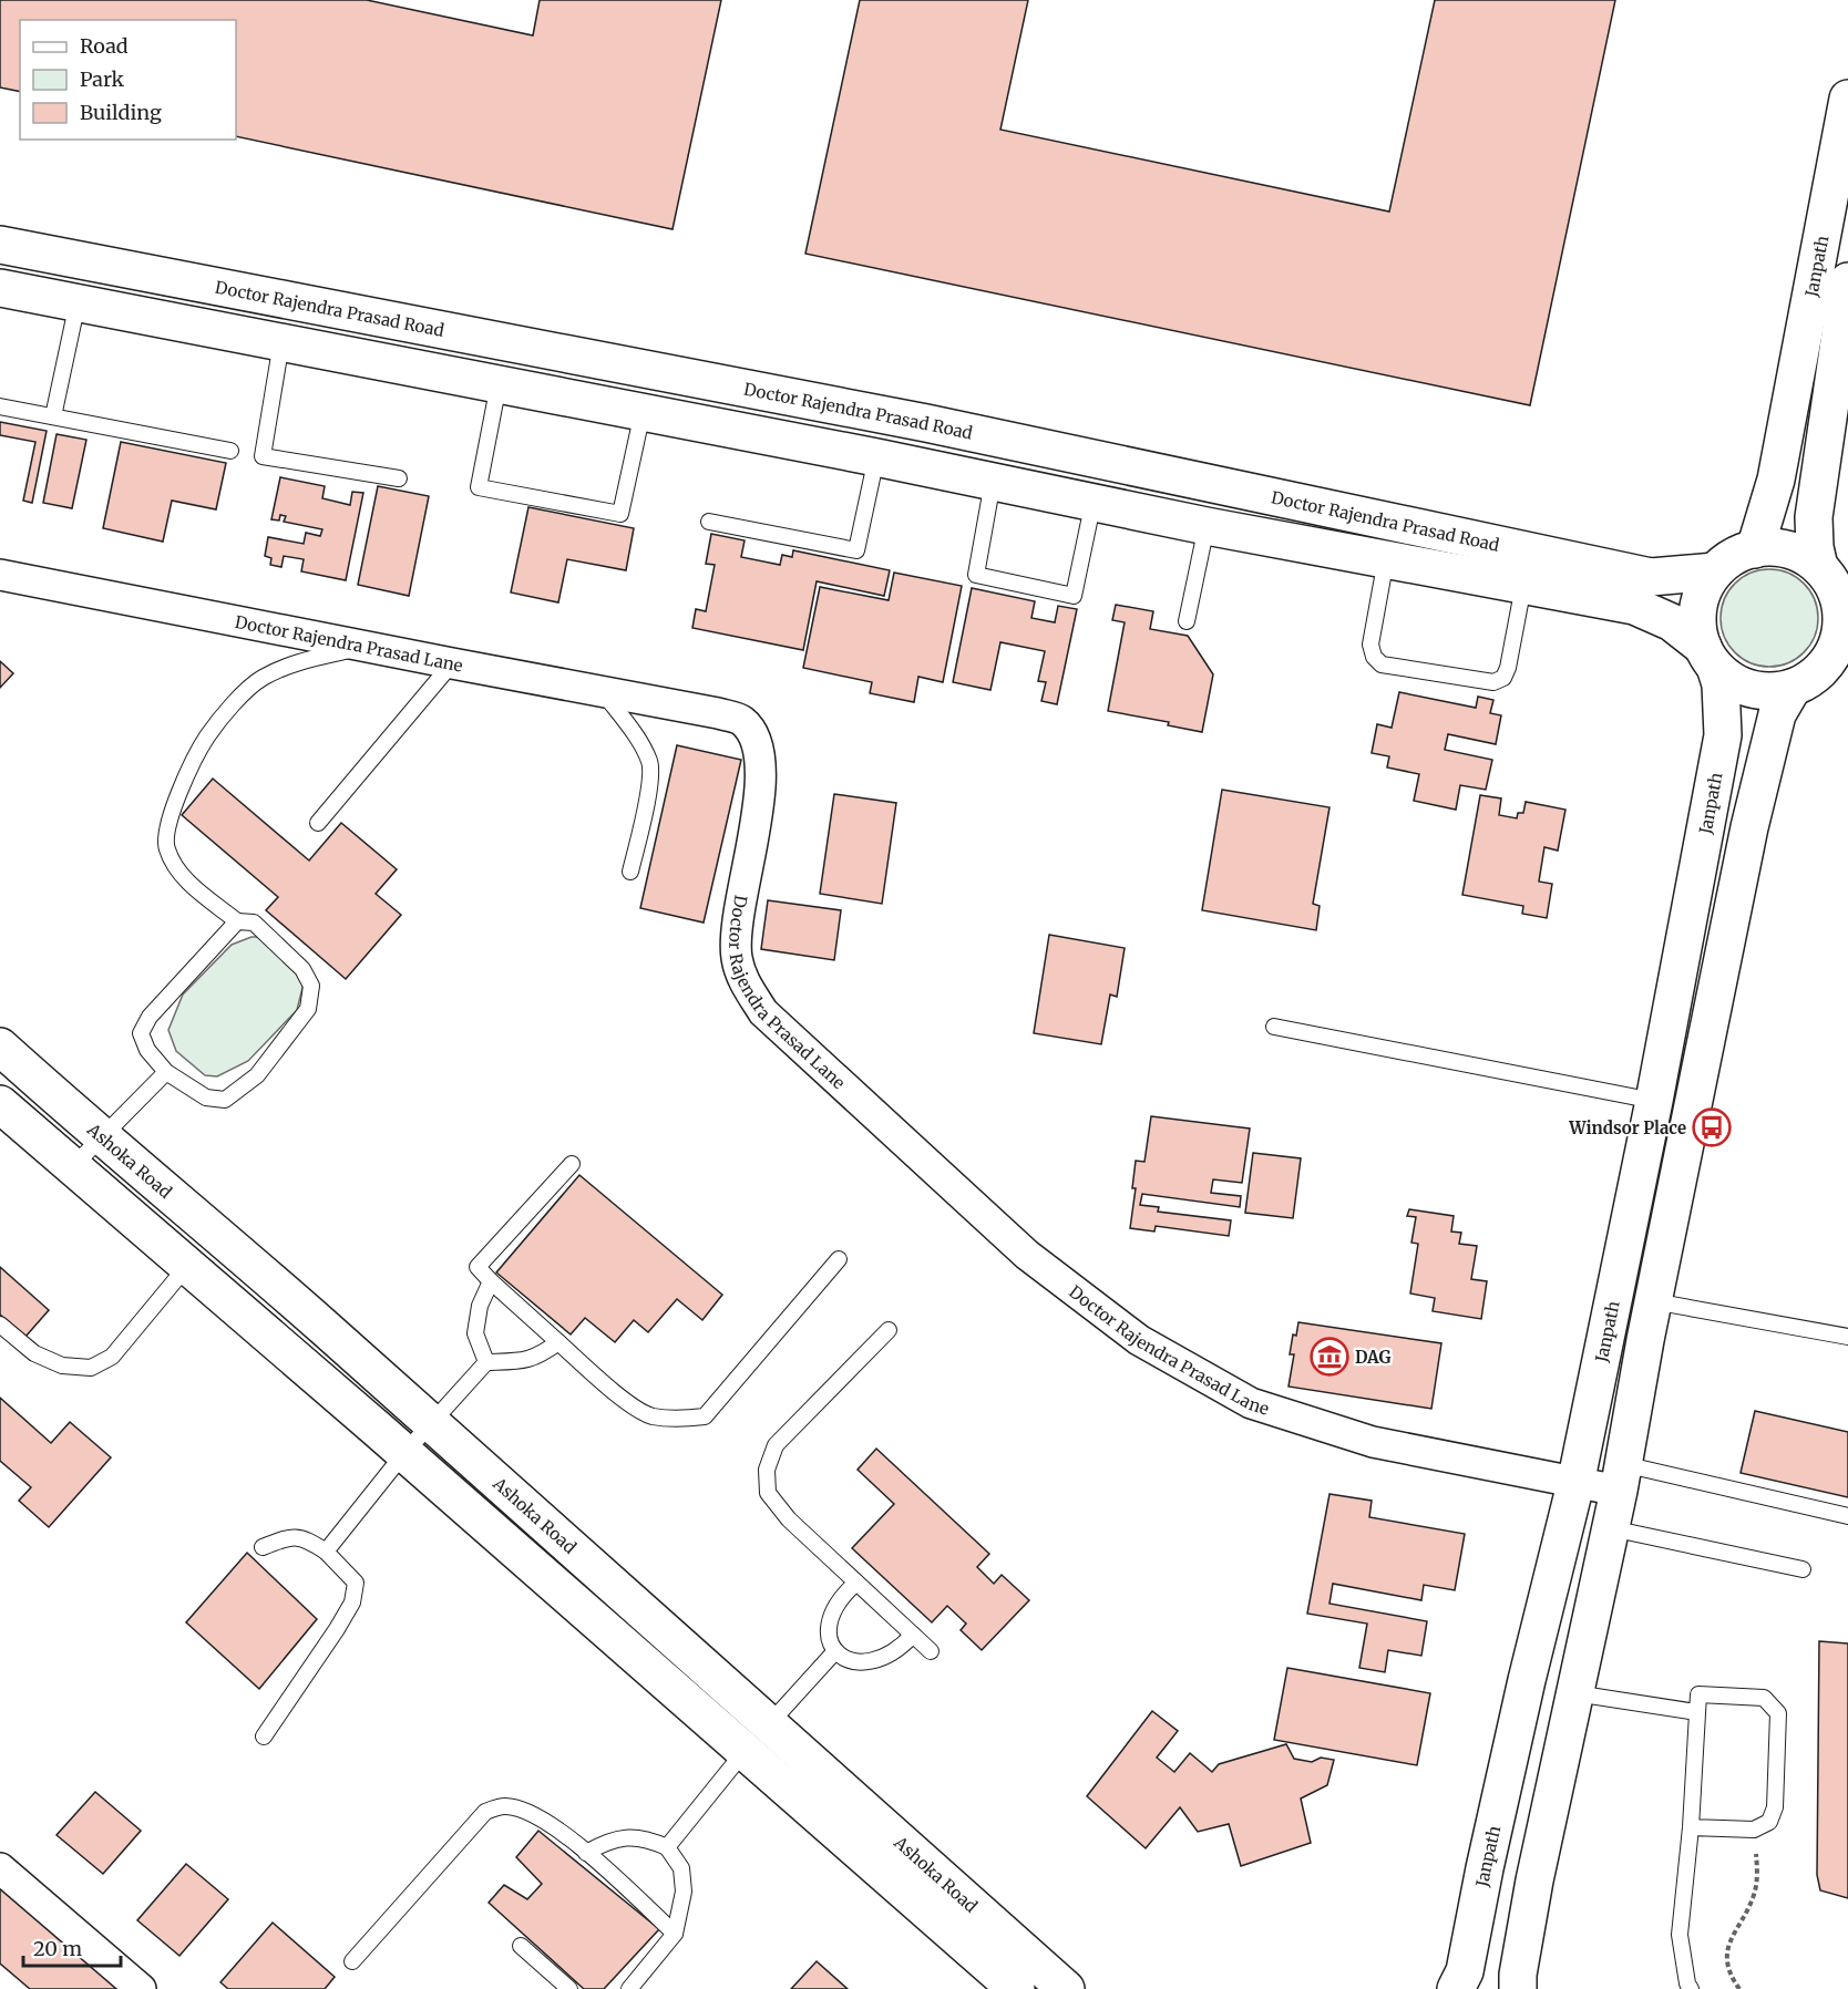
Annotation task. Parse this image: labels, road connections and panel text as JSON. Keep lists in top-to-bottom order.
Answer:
{
  "streets": {
    "main road": ["Janpath", "Doctor Rajendra Prasad Road", "Ashoka Road"],
    "street": ["Doctor Rajendra Prasad Lane"]
  },
  "crossings": [
    ["Janpath", "Doctor Rajendra Prasad Road"],
    ["Janpath", "Doctor Rajendra Prasad Lane"]
  ],
  "places": {
    "bus stop": ["Windsor Place"],
    "museum": ["DAG"]
  },
  "legend": ["Road", "Park", "Building"],
  "scale_bar": "20 m"
}
